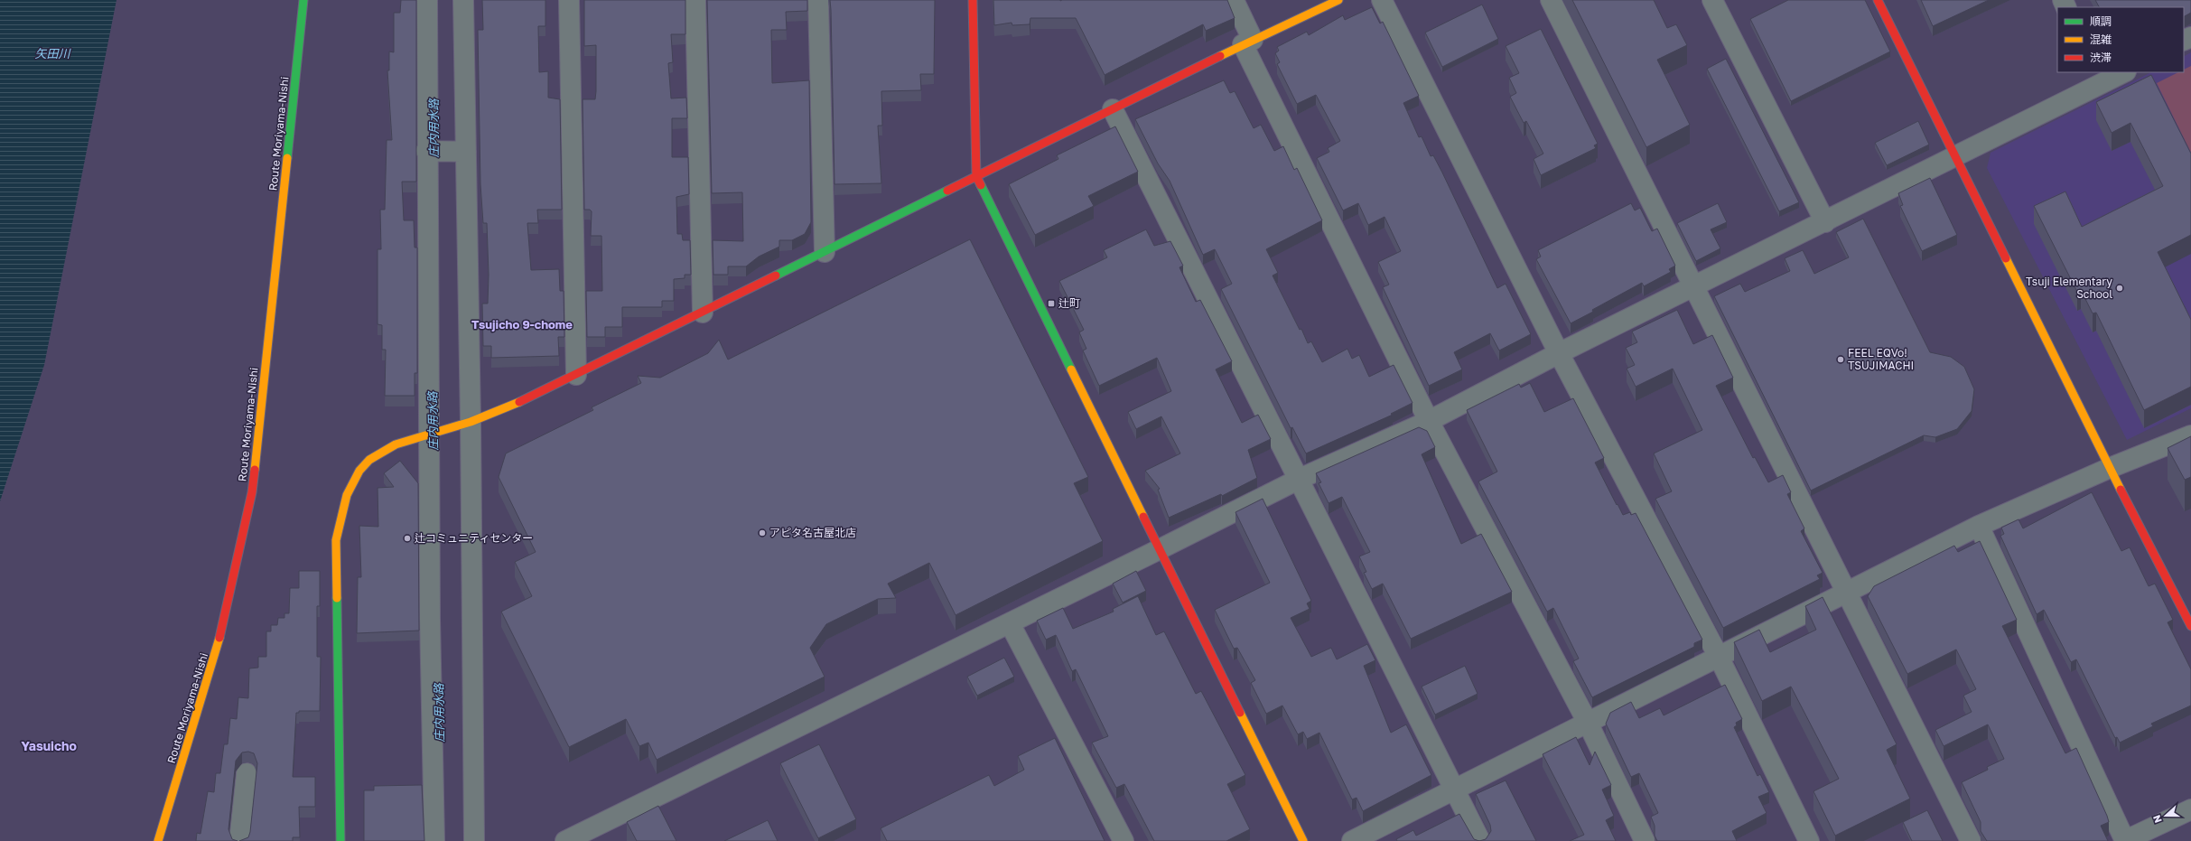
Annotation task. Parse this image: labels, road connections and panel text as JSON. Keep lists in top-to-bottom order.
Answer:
{
  "streets": {
    "street": ["Route Moriyama-Nishi"]
  },
  "districts": ["Tsujicho 9-chome", "Yasuicho"],
  "water": ["矢田川", "庄内用水路"],
  "places": {
    "other": [
      "Tsuji Elementary School",
      "FEEL EQVo! TSUJIMACHI",
      "アピタ名古屋北店",
      "辻コミュニティセンター"
    ],
    "transit": ["辻町"]
  },
  "legend": ["順調", "混雑", "渋滞"],
  "north": "left"
}
